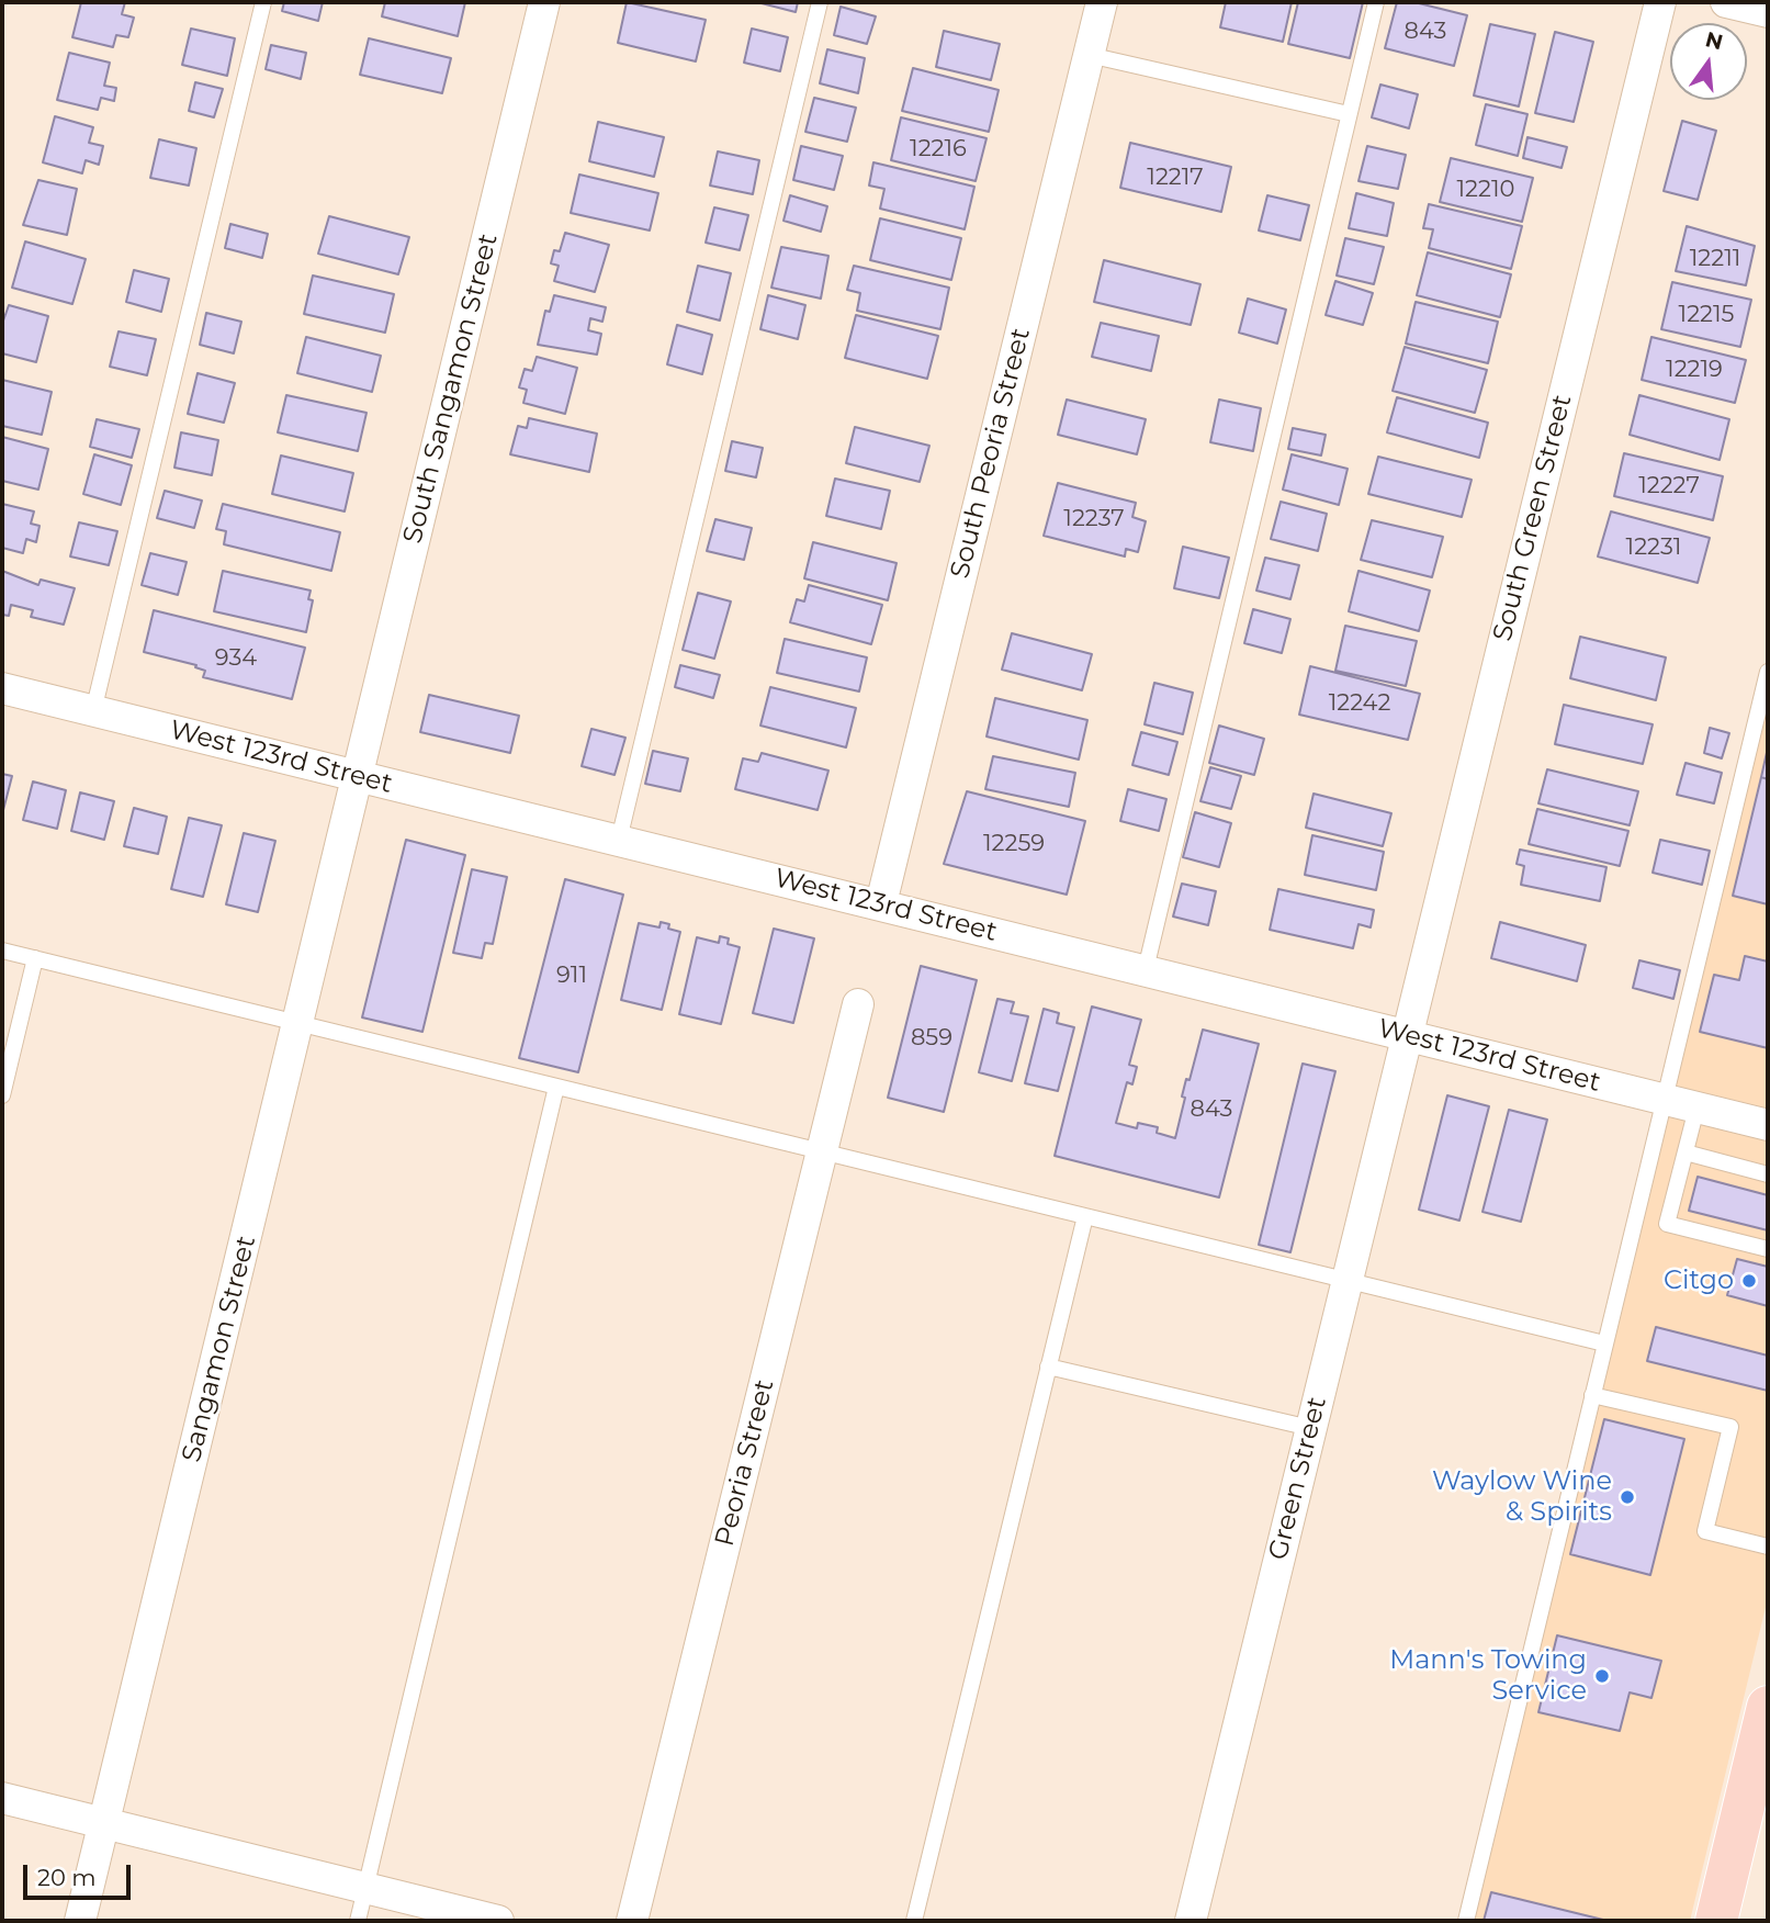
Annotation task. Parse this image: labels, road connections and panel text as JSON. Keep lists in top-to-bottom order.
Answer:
{
  "streets": {
    "street": [
      "South Sangamon Street",
      "South Peoria Street",
      "South Green Street",
      "West 123rd Street",
      "Sangamon Street",
      "Peoria Street",
      "Green Street"
    ]
  },
  "crossings": [
    ["South Sangamon Street", "West 123rd Street"],
    ["South Sangamon Street", "Sangamon Street"],
    ["South Peoria Street", "West 123rd Street"],
    ["South Green Street", "West 123rd Street"],
    ["South Green Street", "Green Street"],
    ["West 123rd Street", "Sangamon Street"],
    ["West 123rd Street", "Green Street"]
  ],
  "places": ["Citgo", "Waylow Wine & Spirits", "Mann's Towing Service"],
  "house_numbers": [
    "843",
    "12216",
    "12217",
    "12210",
    "12211",
    "12215",
    "12219",
    "12227",
    "12237",
    "12231",
    "934",
    "12242",
    "12259",
    "911",
    "859",
    "843"
  ],
  "scale_bar": "20 m",
  "north": "top"
}
